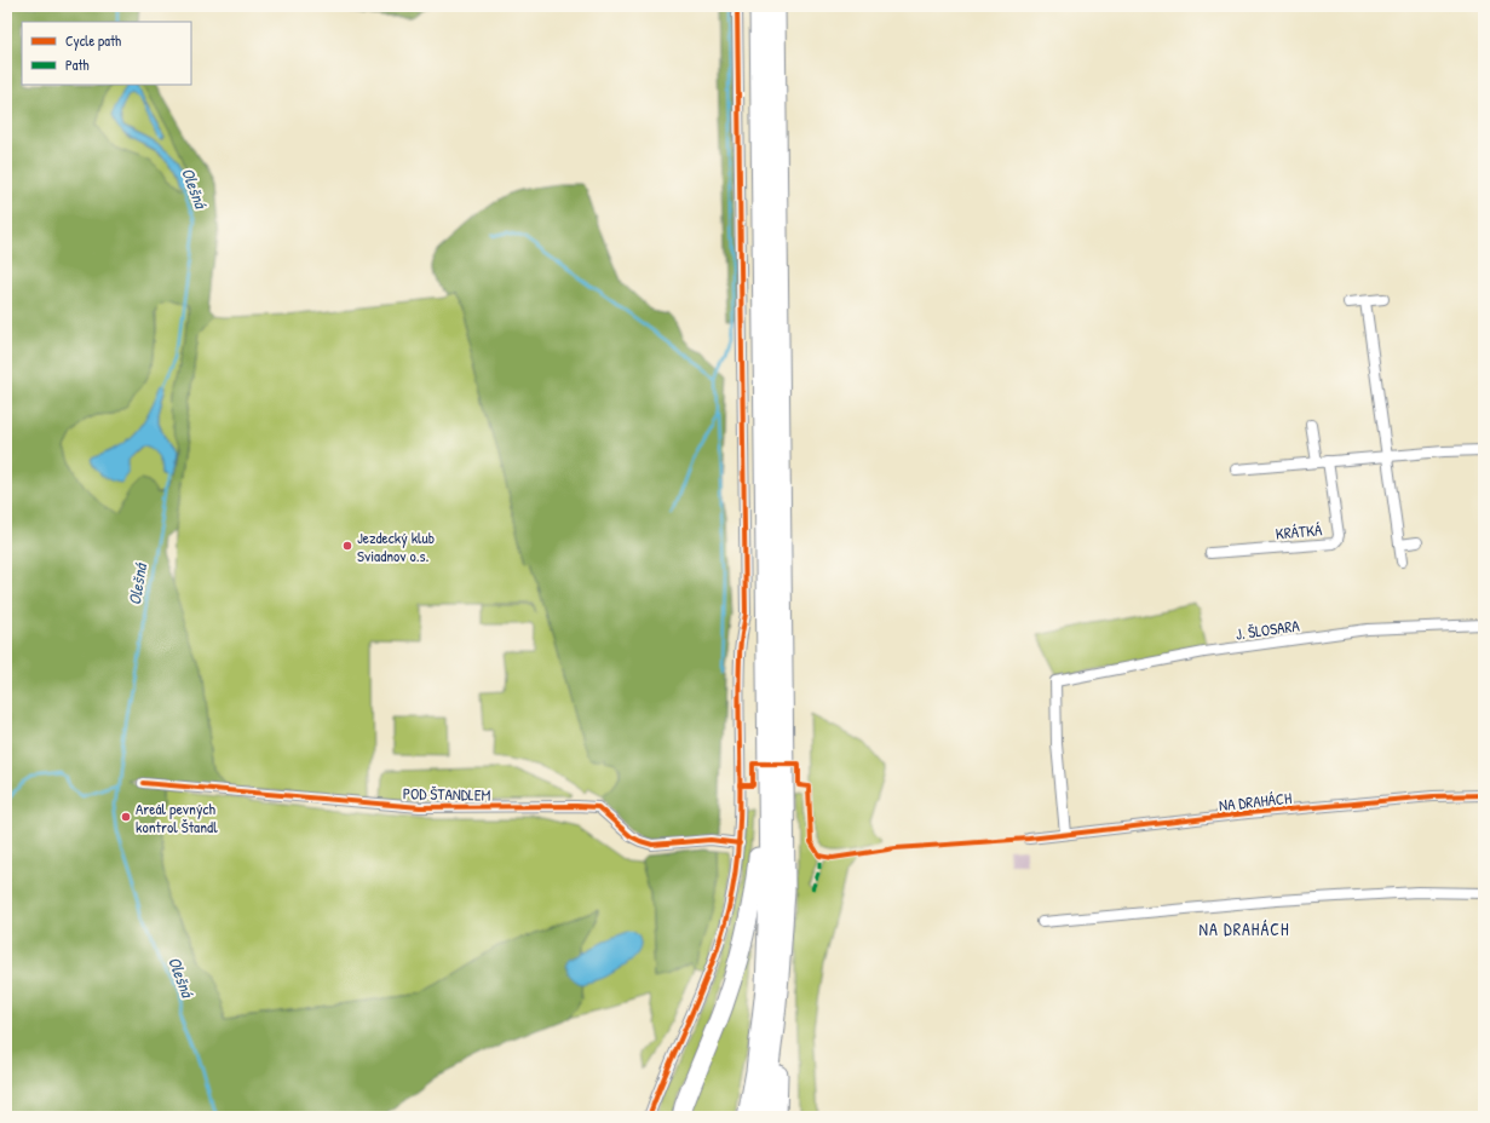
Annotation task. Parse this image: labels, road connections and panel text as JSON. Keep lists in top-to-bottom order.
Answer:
{
  "streets": {
    "street": [
      "KRÁTKÁ",
      "J. ŠLOSARA",
      "POD ŠTANDLEM",
      "NA DRAHÁCH"
    ]
  },
  "crossings": [
    ["J. ŠLOSARA", "NA DRAHÁCH"]
  ],
  "districts": ["NA DRAHÁCH"],
  "water": ["Olešná"],
  "places": ["Jezdecký klub Sviadnov o.s.", "Areál pevných kontrol Štandl"],
  "legend": ["Cycle path", "Path"]
}
